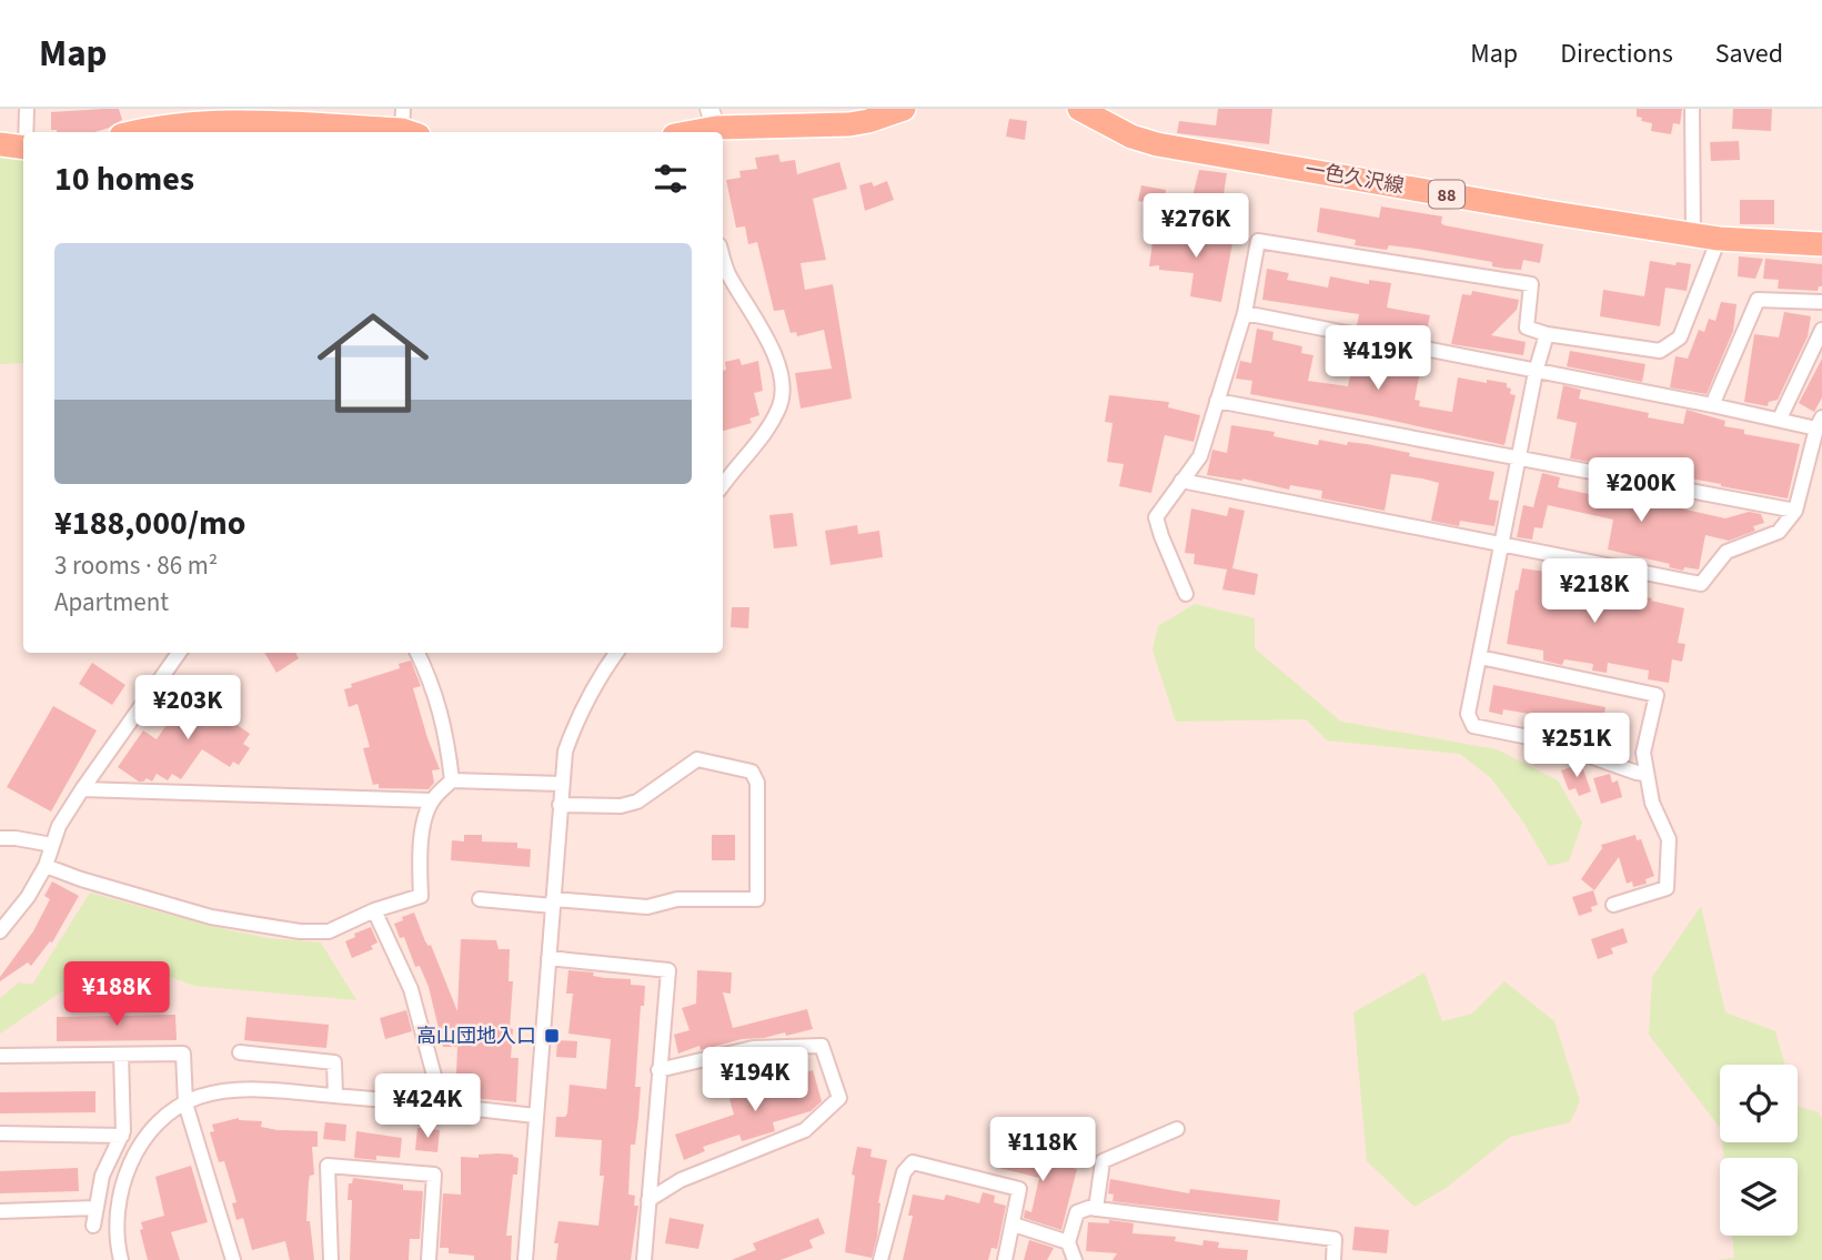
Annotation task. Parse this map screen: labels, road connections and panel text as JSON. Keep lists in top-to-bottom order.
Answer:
{
  "streets": {
    "main road": ["一色久沢線", "88"]
  },
  "places": {
    "transit": ["高山団地入口"]
  },
  "page": {
    "header": "Map",
    "nav": ["Map", "Directions", "Saved"],
    "heading": "10 homes",
    "price": [
      "¥276K",
      "¥419K",
      "¥200K",
      "¥218K",
      "¥203K",
      "¥251K",
      "¥188K",
      "¥194K",
      "¥424K",
      "¥118K"
    ],
    "list": [
      {
        "name": "¥188,000/mo",
        "note": "3 rooms · 86 m² · Apartment"
      }
    ]
  }
}
